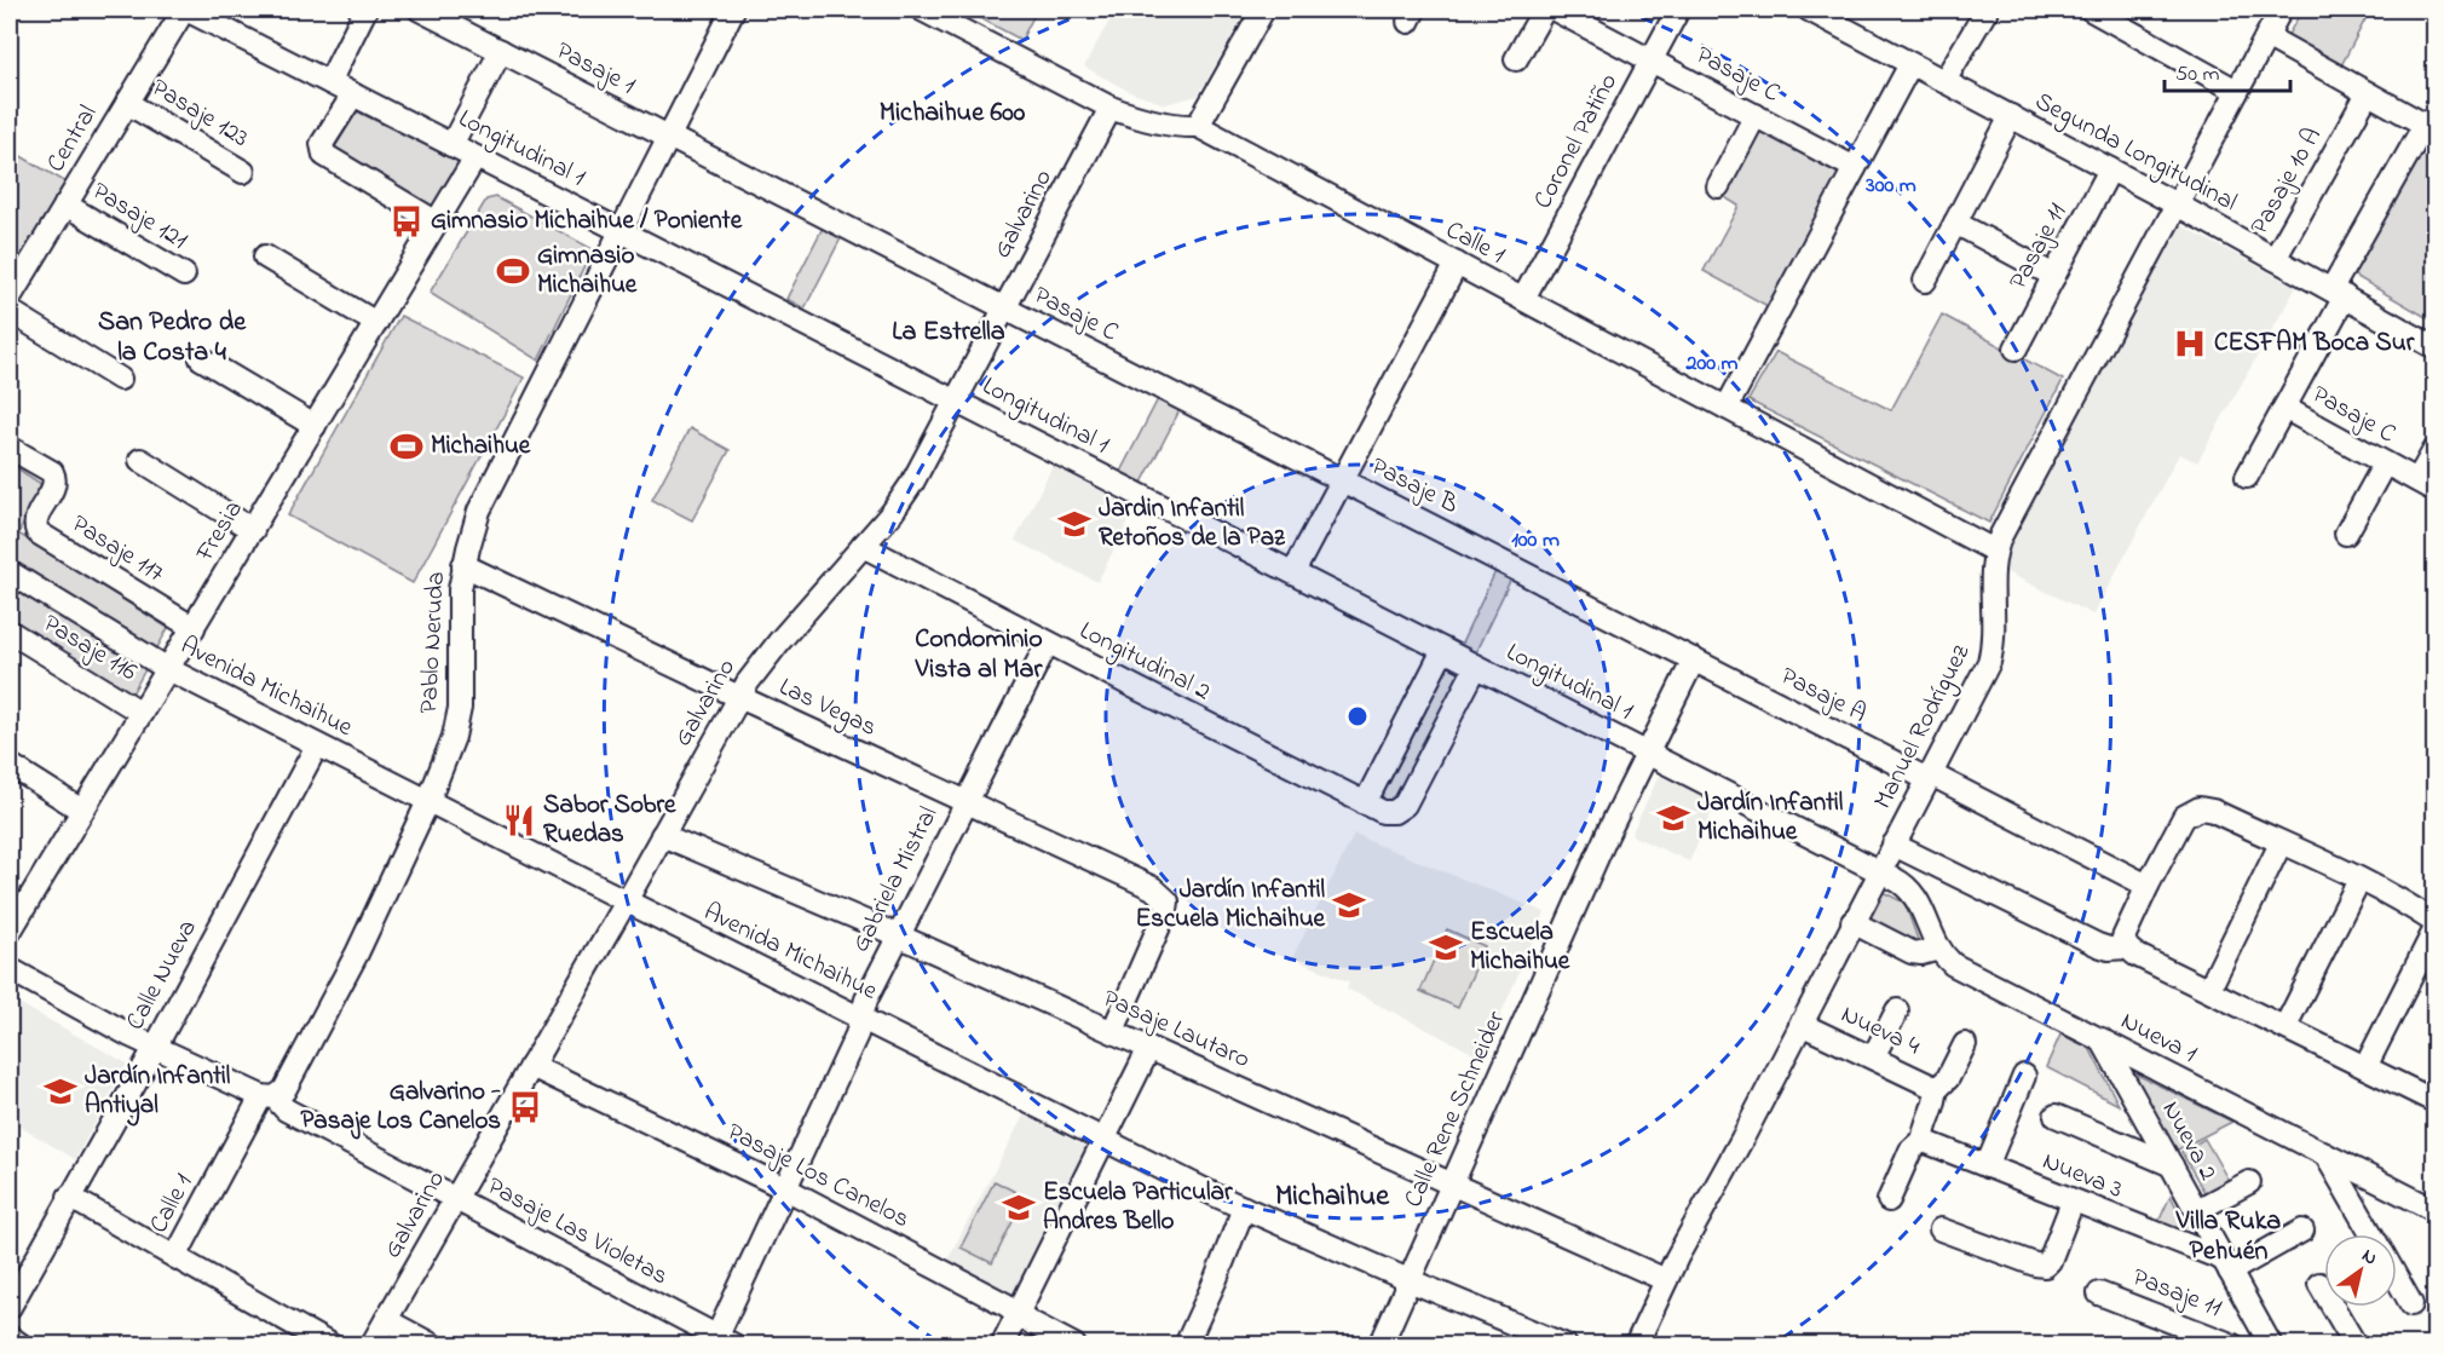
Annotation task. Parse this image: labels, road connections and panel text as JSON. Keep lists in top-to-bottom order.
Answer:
{
  "streets": {
    "street": [
      "Pasaje 1",
      "Pasaje C",
      "Pasaje 123",
      "Central",
      "Coronel Patiño",
      "Longitudinal 1",
      "Segunda Longitudinal",
      "Pasaje 10 A",
      "Galvarino",
      "Pasaje 121",
      "Calle 1",
      "Pasaje 11",
      "Pasaje B",
      "Fresia",
      "Pasaje 117",
      "Pablo Neruda",
      "Pasaje 116",
      "Longitudinal 2",
      "Avenida Michaihue",
      "Pasaje A",
      "Las Vegas",
      "Manuel Rodríguez",
      "Gabriela Mistral",
      "Calle Nueva",
      "Pasaje Lautaro",
      "Nueva 4",
      "Nueva 1",
      "Calle Rene Schneider",
      "Nueva 2",
      "Pasaje Los Canelos",
      "Nueva 3",
      "Pasaje Las Violetas"
    ]
  },
  "crossings": [
    ["Pasaje 1", "Pasaje C"],
    ["Pasaje 1", "Pablo Neruda"],
    ["Pasaje C", "Coronel Patiño"],
    ["Pasaje C", "Galvarino"],
    ["Pasaje C", "Pasaje B"],
    ["Pasaje C", "Pablo Neruda"],
    ["Pasaje 123", "Central"],
    ["Central", "Longitudinal 1"],
    ["Central", "Pasaje 121"],
    ["Coronel Patiño", "Calle 1"],
    ["Longitudinal 1", "Galvarino"],
    ["Longitudinal 1", "Fresia"],
    ["Longitudinal 1", "Pablo Neruda"],
    ["Longitudinal 1", "Longitudinal 2"],
    ["Longitudinal 1", "Manuel Rodríguez"],
    ["Longitudinal 1", "Nueva 1"],
    ["Longitudinal 1", "Calle Rene Schneider"],
    ["Segunda Longitudinal", "Pasaje 10 A"],
    ["Segunda Longitudinal", "Pasaje 11"],
    ["Segunda Longitudinal", "Manuel Rodríguez"],
    ["Galvarino", "Calle 1"],
    ["Galvarino", "Longitudinal 2"],
    ["Galvarino", "Avenida Michaihue"],
    ["Galvarino", "Las Vegas"],
    ["Galvarino", "Pasaje Lautaro"],
    ["Galvarino", "Pasaje Los Canelos"],
    ["Galvarino", "Pasaje Las Violetas"],
    ["Calle 1", "Pablo Neruda"],
    ["Calle 1", "Avenida Michaihue"],
    ["Calle 1", "Manuel Rodríguez"],
    ["Calle 1", "Pasaje Las Violetas"],
    ["Pasaje B", "Pasaje A"],
    ["Pasaje B", "Calle Rene Schneider"],
    ["Fresia", "Pasaje 117"],
    ["Fresia", "Pasaje 116"],
    ["Fresia", "Avenida Michaihue"],
    ["Pablo Neruda", "Avenida Michaihue"],
    ["Pablo Neruda", "Las Vegas"],
    ["Longitudinal 2", "Gabriela Mistral"],
    ["Avenida Michaihue", "Gabriela Mistral"],
    ["Avenida Michaihue", "Calle Nueva"],
    ["Avenida Michaihue", "Calle Rene Schneider"],
    ["Pasaje A", "Manuel Rodríguez"],
    ["Pasaje A", "Calle Rene Schneider"],
    ["Las Vegas", "Gabriela Mistral"],
    ["Las Vegas", "Pasaje Lautaro"],
    ["Manuel Rodríguez", "Pasaje Lautaro"],
    ["Manuel Rodríguez", "Nueva 4"],
    ["Manuel Rodríguez", "Nueva 1"],
    ["Gabriela Mistral", "Pasaje Lautaro"],
    ["Gabriela Mistral", "Pasaje Los Canelos"],
    ["Gabriela Mistral", "Pasaje Las Violetas"],
    ["Calle Nueva", "Pasaje Las Violetas"],
    ["Pasaje Lautaro", "Calle Rene Schneider"],
    ["Nueva 1", "Nueva 2"],
    ["Nueva 2", "Nueva 3"]
  ],
  "districts": [
    "Michaihue 600",
    "San Pedro de la Costa 4",
    "La Estrella",
    "Condominio Vista al Mar",
    "Michaihue",
    "Villa Ruka Pehuén"
  ],
  "places": {
    "bus stop": ["Gimnasio Michaihue / Poniente", "Galvarino - Pasaje Los Canelos"],
    "sports": ["Gimnasio Michaihue", "Michaihue"],
    "hospital": ["CESFAM Boca Sur"],
    "school or university": [
      "Jardin Infantil Retoños de la Paz",
      "Jardín Infantil Michaihue",
      "Jardín Infantil Escuela Michaihue",
      "Escuela Michaihue",
      "Jardín Infantil Antiyal",
      "Escuela Particular Andres Bello"
    ],
    "restaurant": ["Sabor Sobre Ruedas"]
  },
  "scale_bar": "50 m",
  "north": "top right",
  "rings": ["300 m", "200 m", "100 m"]
}
